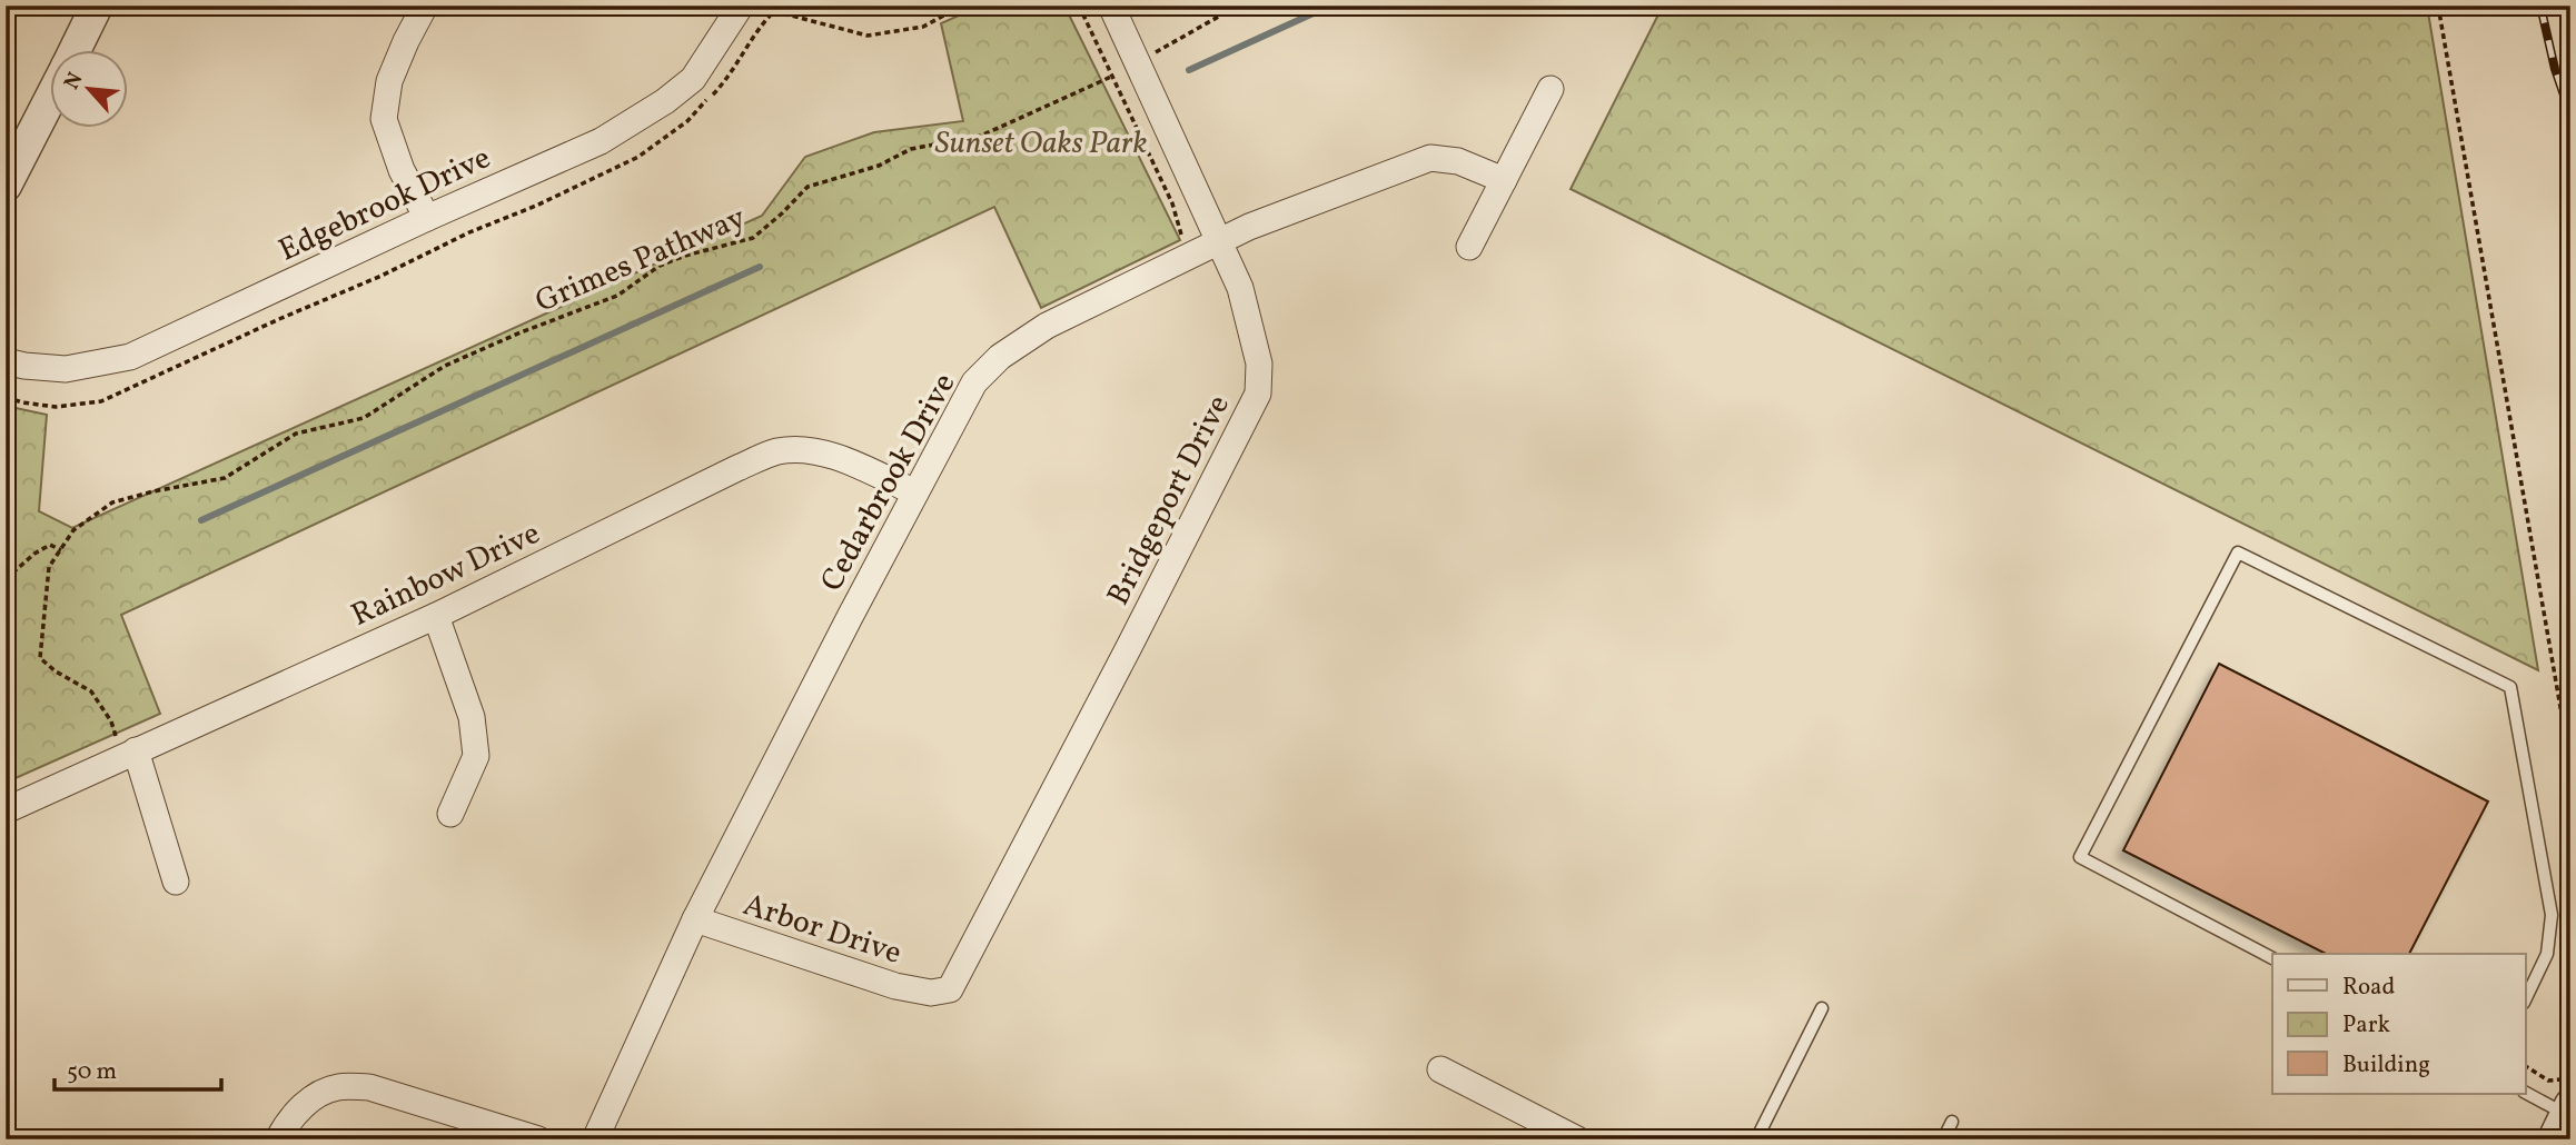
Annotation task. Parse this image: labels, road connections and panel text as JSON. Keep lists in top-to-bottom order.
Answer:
{
  "streets": {
    "street": [
      "Edgebrook Drive",
      "Cedarbrook Drive",
      "Bridgeport Drive",
      "Rainbow Drive",
      "Arbor Drive"
    ],
    "path": ["Grimes Pathway"]
  },
  "crossings": [
    ["Grimes Pathway", "Bridgeport Drive"],
    ["Grimes Pathway", "Rainbow Drive"],
    ["Cedarbrook Drive", "Bridgeport Drive"],
    ["Cedarbrook Drive", "Rainbow Drive"],
    ["Cedarbrook Drive", "Arbor Drive"],
    ["Bridgeport Drive", "Arbor Drive"]
  ],
  "parks": ["Sunset Oaks Park"],
  "legend": ["Road", "Park", "Building"],
  "scale_bar": "50 m",
  "north": "top left"
}
